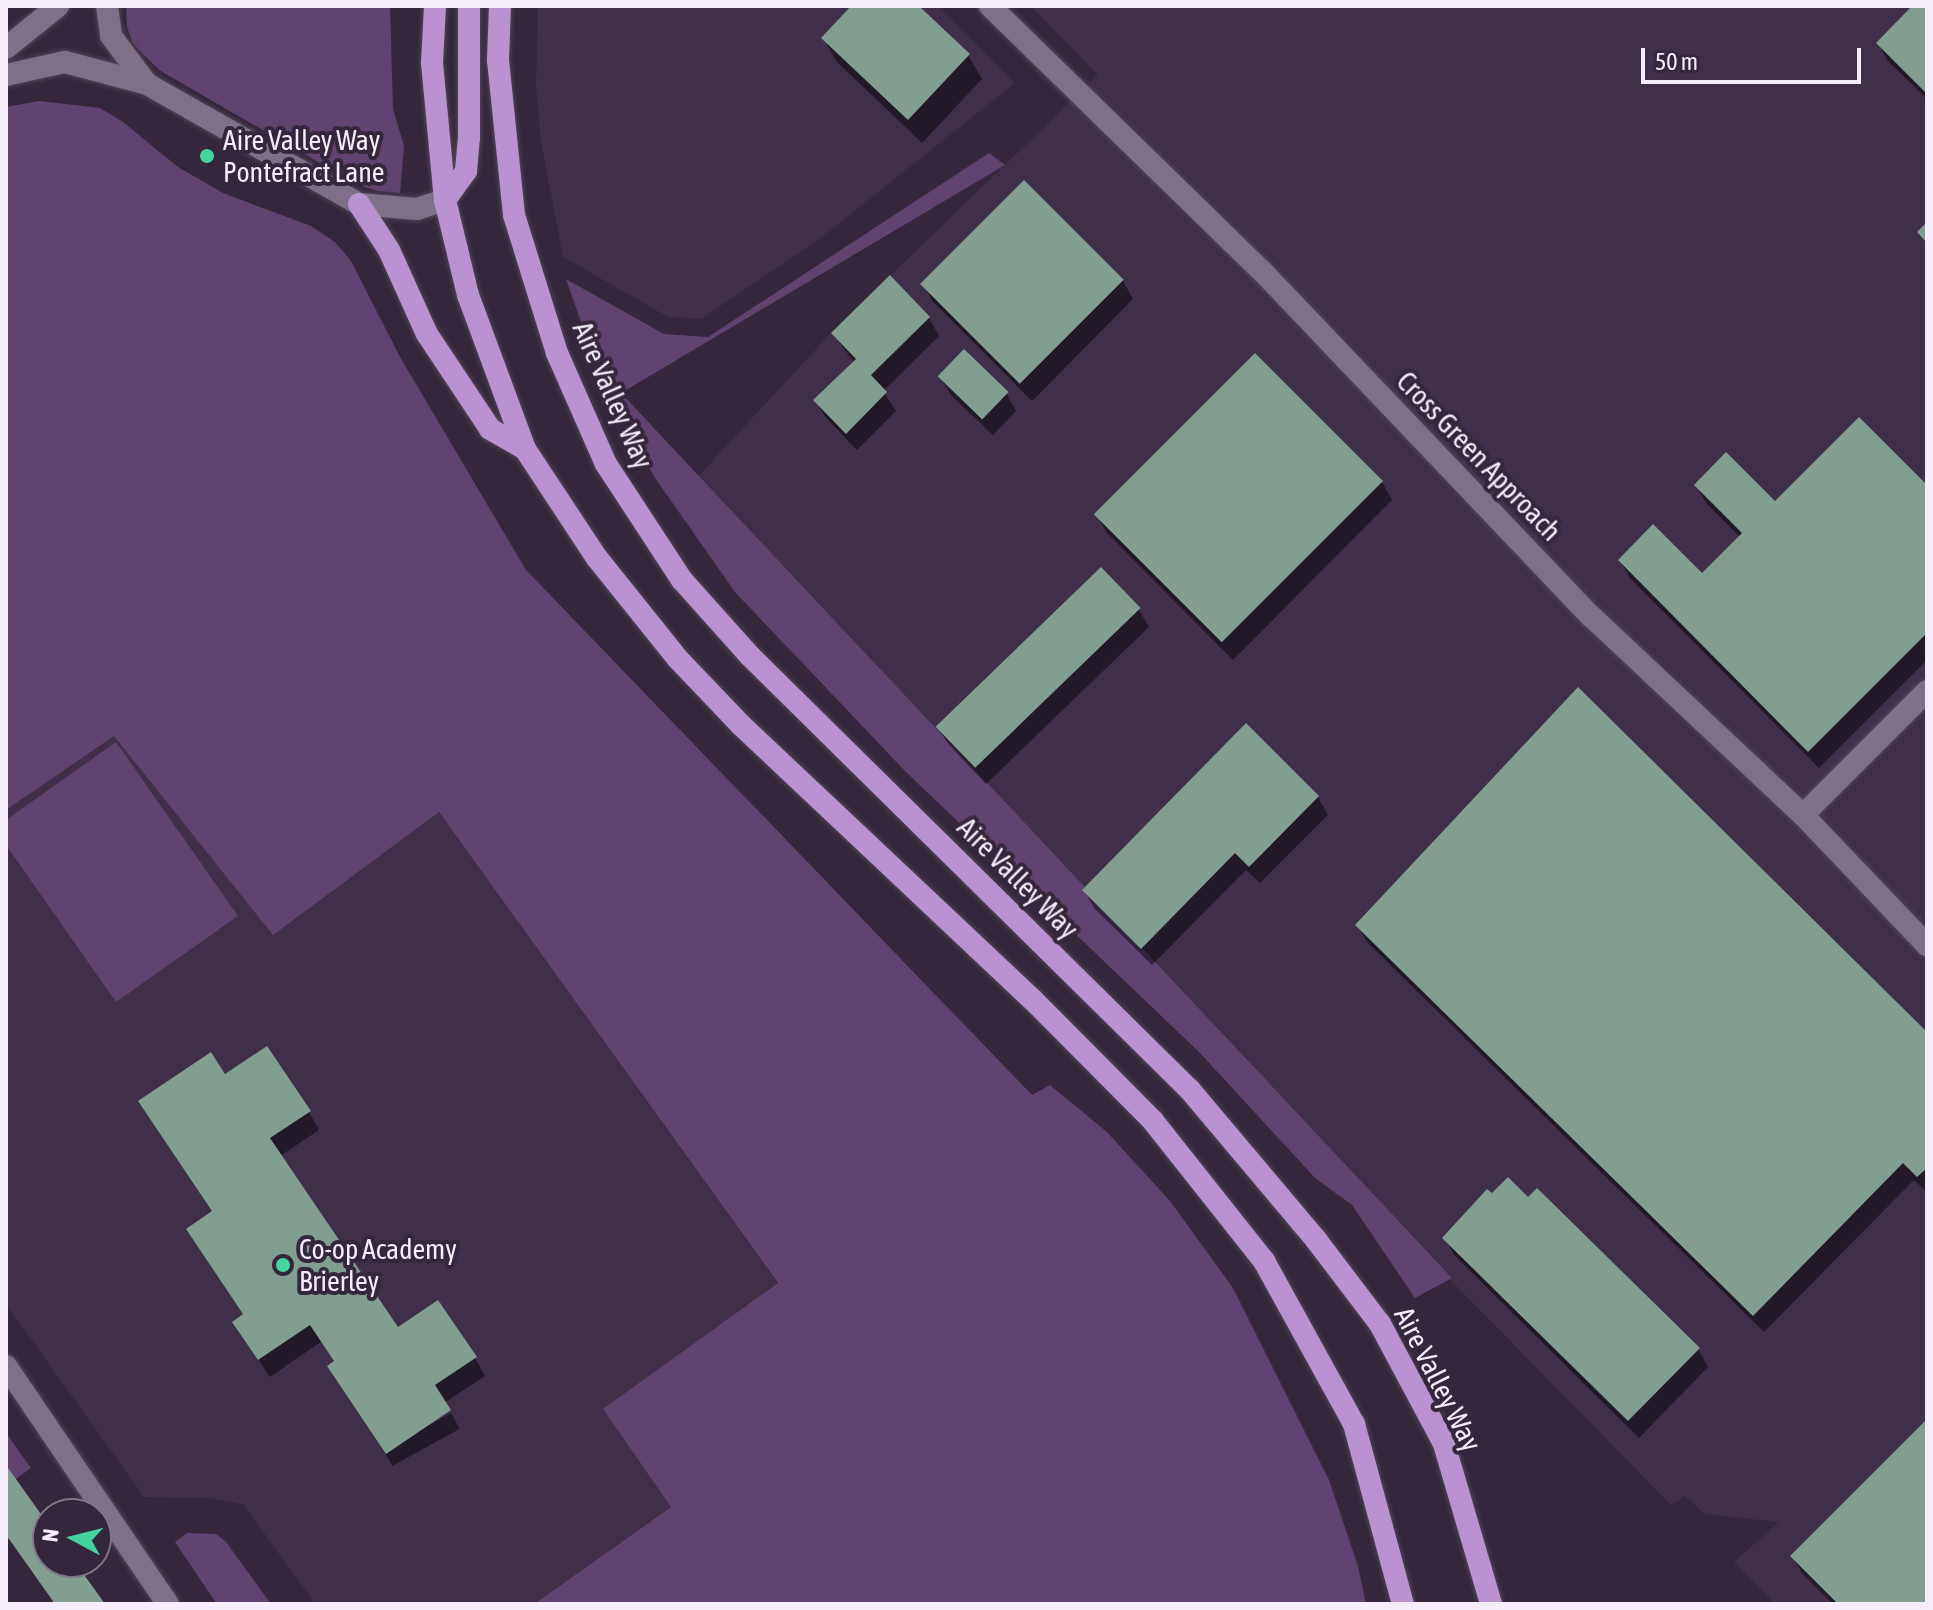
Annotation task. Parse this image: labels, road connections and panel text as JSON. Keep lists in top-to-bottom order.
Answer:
{
  "streets": {
    "highway": ["Aire Valley Way"],
    "street": ["Cross Green Approach"]
  },
  "places": ["Aire Valley Way Pontefract Lane", "Co-op Academy Brierley"],
  "scale_bar": "50 m",
  "north": "left"
}
